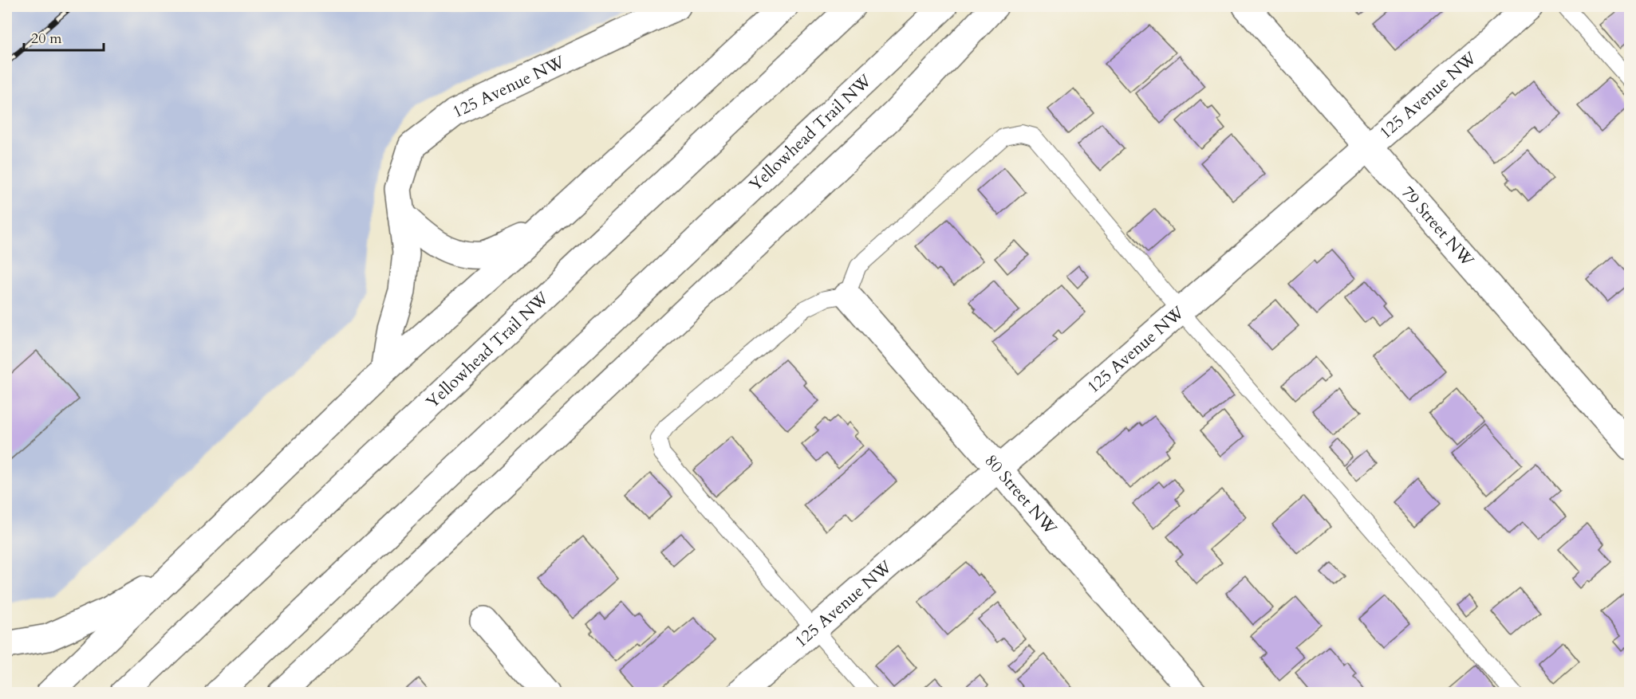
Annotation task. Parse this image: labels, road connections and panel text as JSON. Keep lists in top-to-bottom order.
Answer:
{
  "streets": {
    "main road": [
      "125 Avenue NW",
      "Yellowhead Trail NW",
      "79 Street NW",
      "80 Street NW"
    ]
  },
  "crossings": [
    ["125 Avenue NW", "79 Street NW"],
    ["125 Avenue NW", "80 Street NW"]
  ],
  "scale_bar": "20 m"
}
